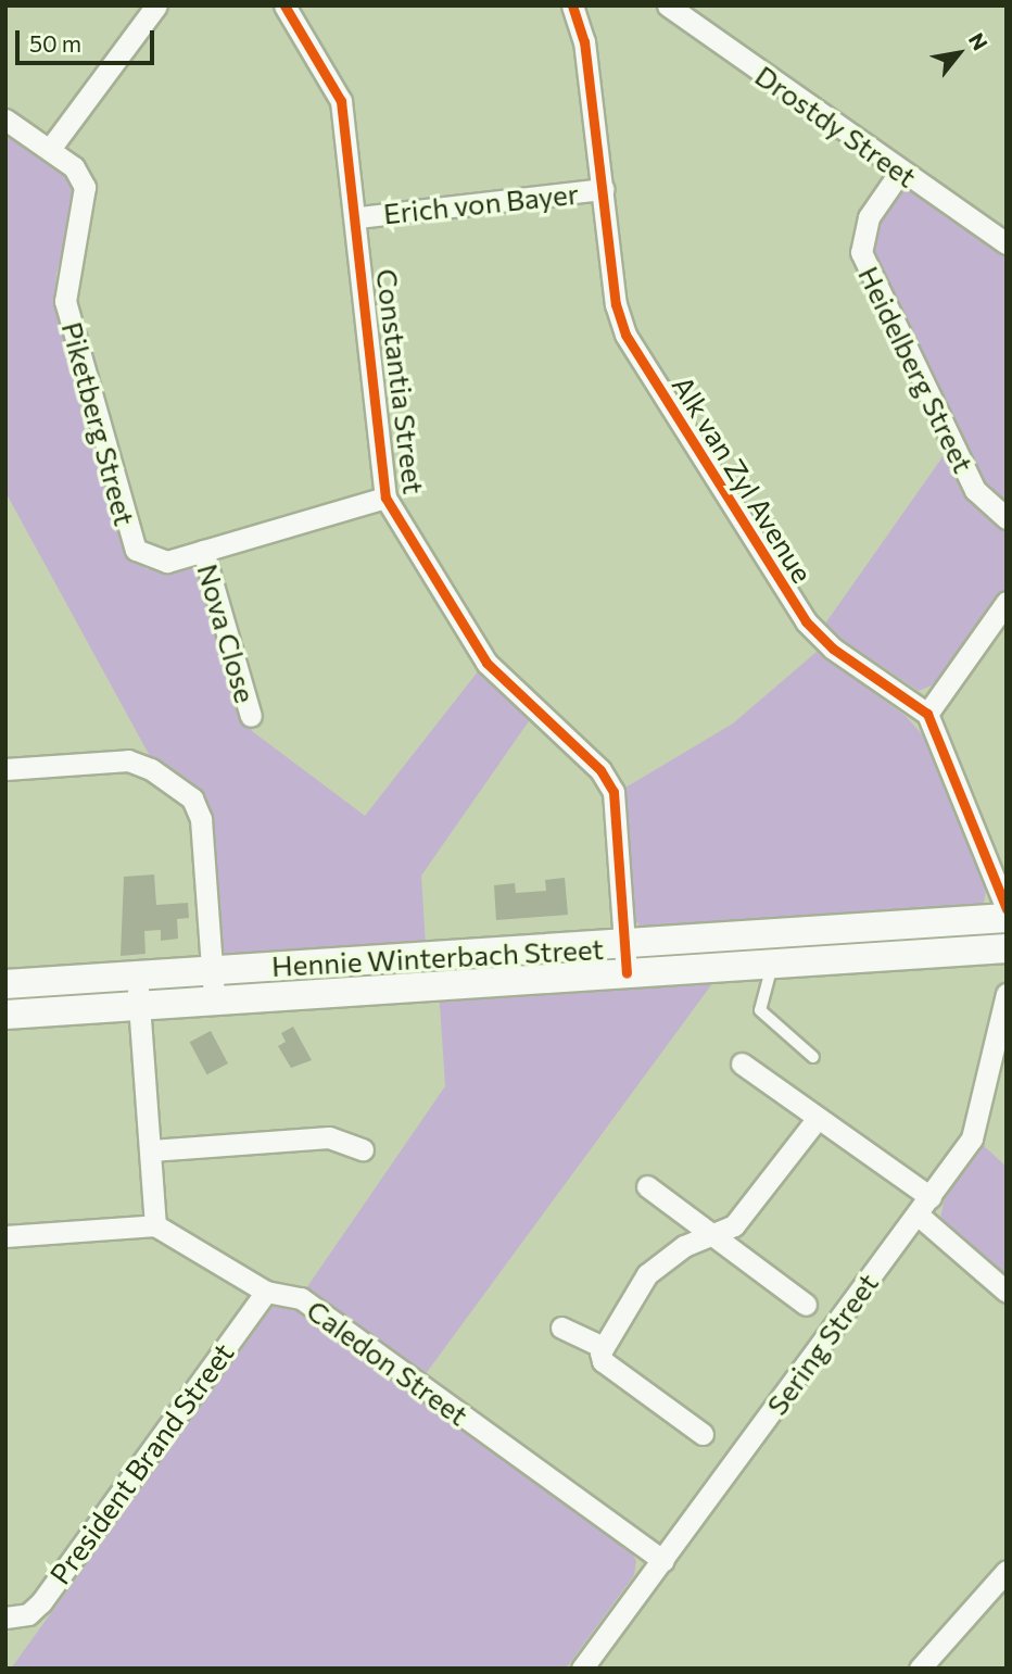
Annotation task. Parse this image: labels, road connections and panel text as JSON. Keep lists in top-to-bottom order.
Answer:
{
  "streets": {
    "street": [
      "Drostdy Street",
      "Erich von Bayer",
      "Heidelberg Street",
      "Constantia Street",
      "Piketberg Street",
      "Alk van Zyl Avenue",
      "Nova Close",
      "Hennie Winterbach Street",
      "Sering Street",
      "Caledon Street",
      "President Brand Street"
    ]
  },
  "crossings": [
    ["Drostdy Street", "Heidelberg Street"],
    ["Erich von Bayer", "Constantia Street"],
    ["Erich von Bayer", "Alk van Zyl Avenue"],
    ["Constantia Street", "Piketberg Street"],
    ["Constantia Street", "Hennie Winterbach Street"],
    ["Piketberg Street", "Nova Close"],
    ["Sering Street", "Caledon Street"],
    ["Caledon Street", "President Brand Street"]
  ],
  "scale_bar": "50 m",
  "north": "top right"
}
